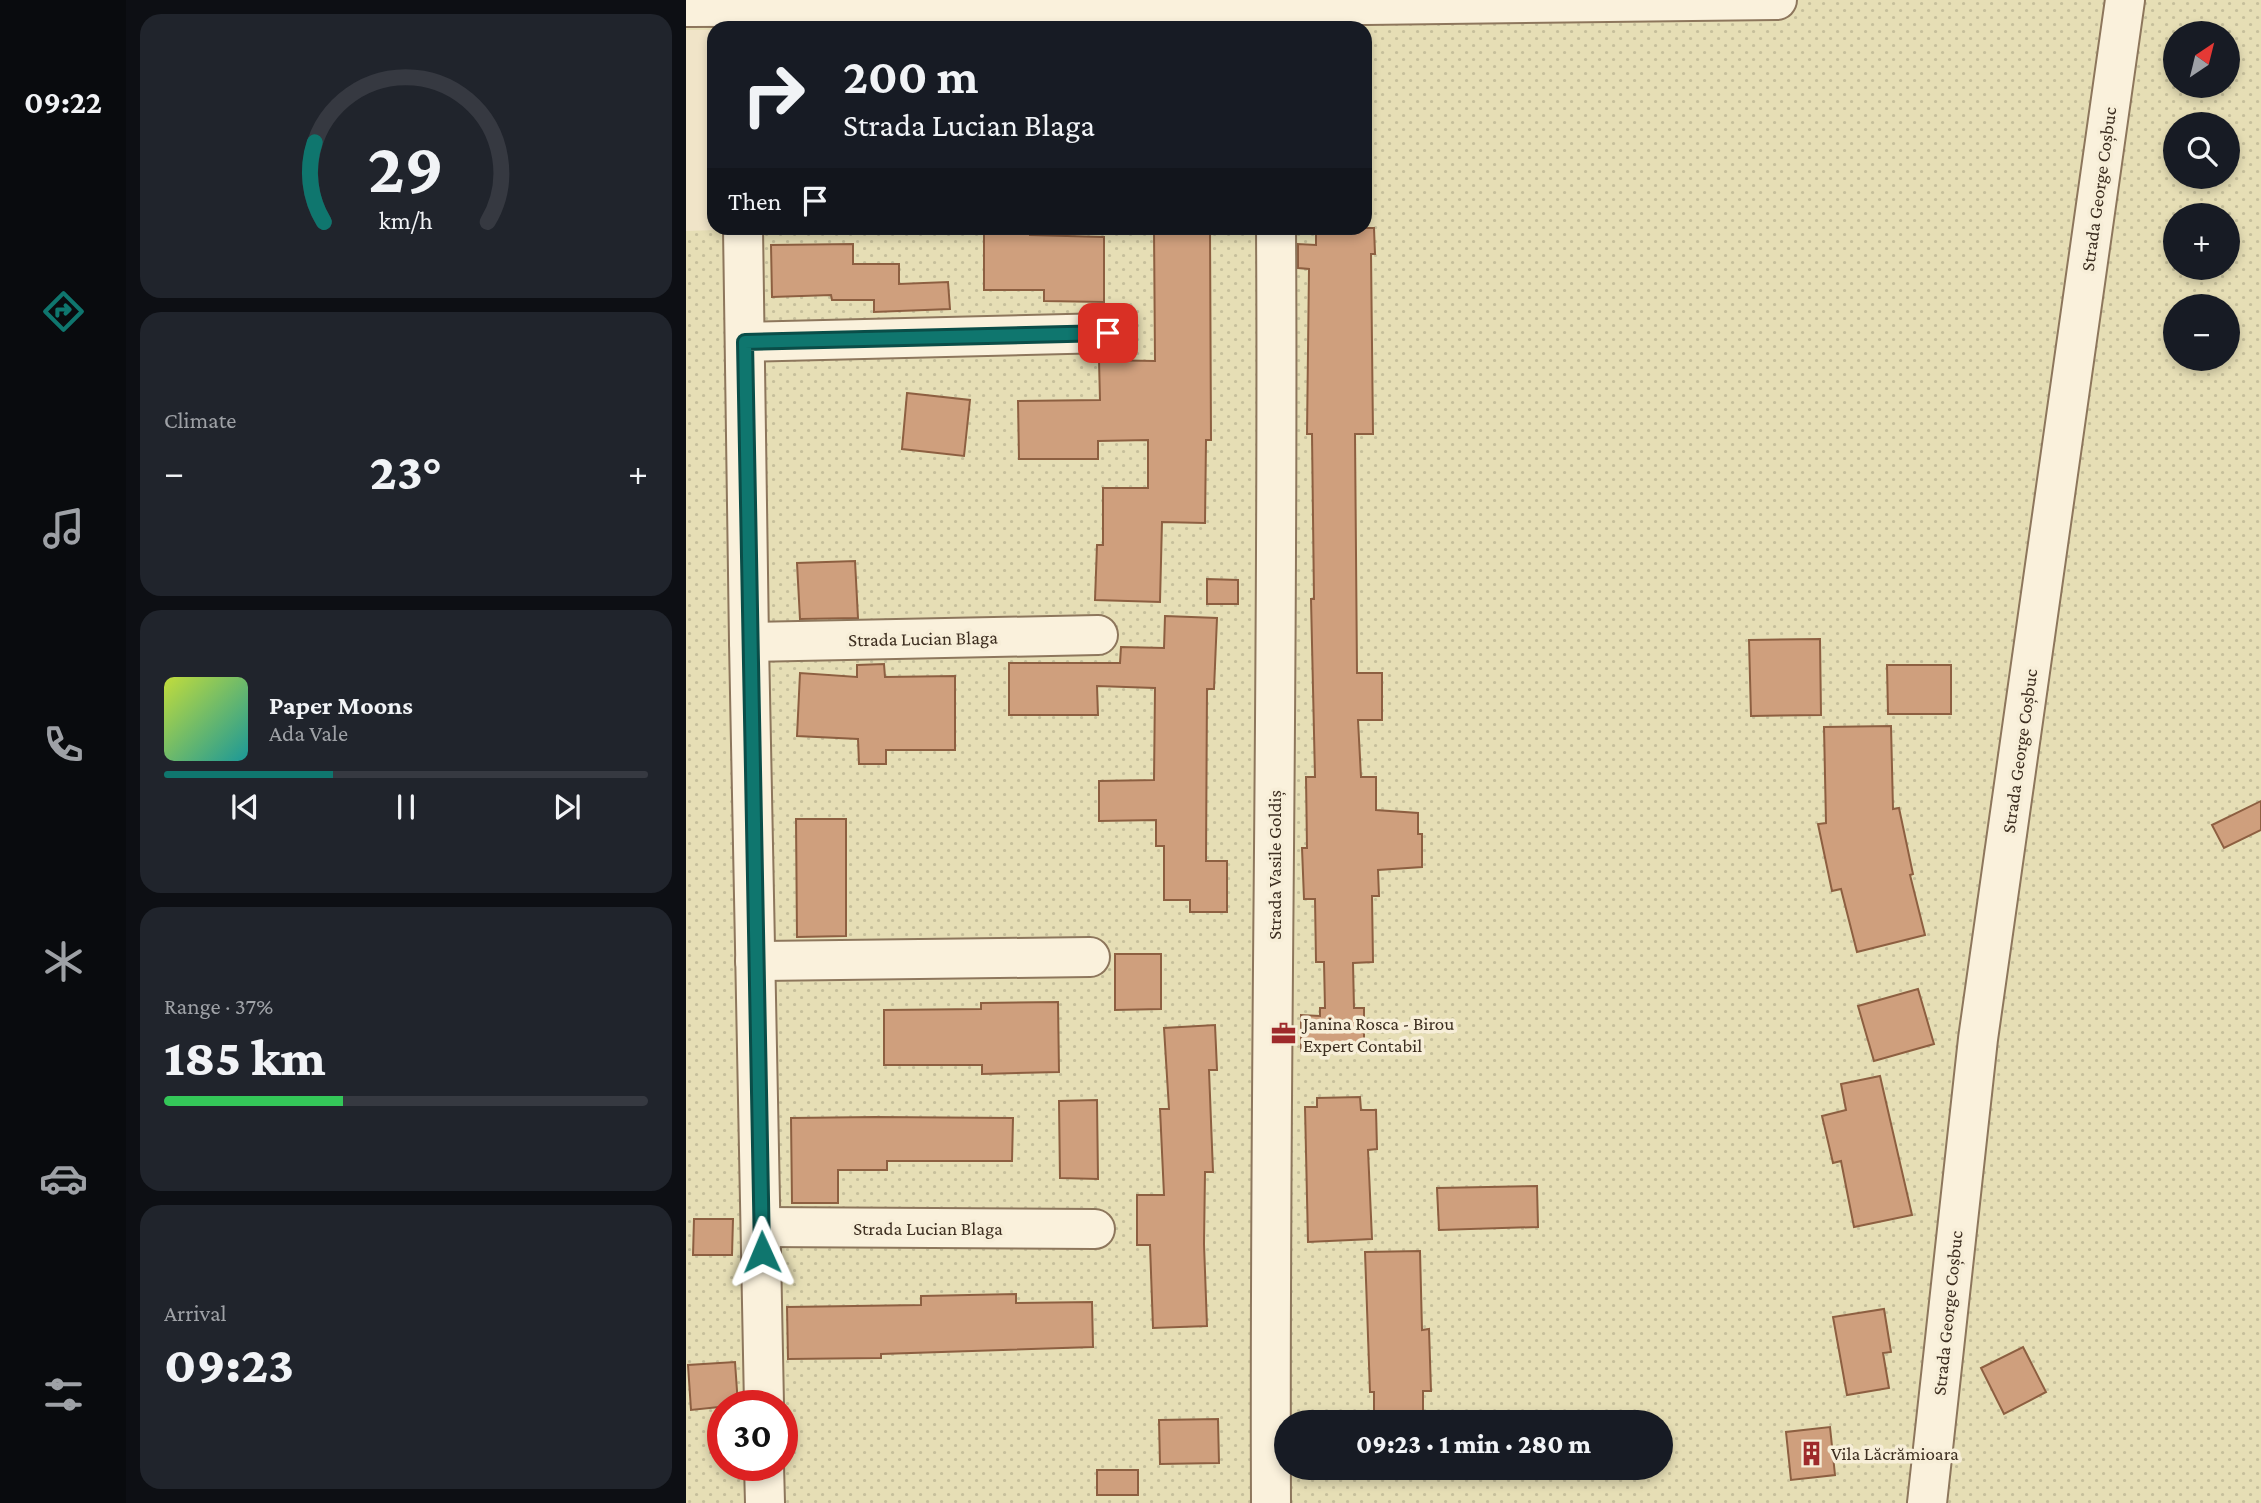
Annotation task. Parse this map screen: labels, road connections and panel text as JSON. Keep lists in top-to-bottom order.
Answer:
{
  "streets": {
    "street": ["Strada George Coșbuc", "Strada Lucian Blaga", "Strada Vasile Goldiș"]
  },
  "places": {
    "office": ["Janina Rosca - Birou Expert Contabil"],
    "building": ["Vila Lăcrămioara"]
  },
  "north": "top right",
  "page": {
    "tabs": "09:22",
    "map_buttons": ["+", "−"],
    "turn": ["200 m", "Strada Lucian Blaga"],
    "then": "Then",
    "tile": [
      "Climate",
      ["Range · 37%", "185 km"],
      ["Arrival", "09:23"]
    ],
    "heat": ["−", "23°", "+"],
    "song": ["Paper Moons", "Ada Vale"],
    "limit": "30",
    "trip": "09:23 · 1 min · 280 m",
    "gauge": ["29", "km/h"]
  }
}
